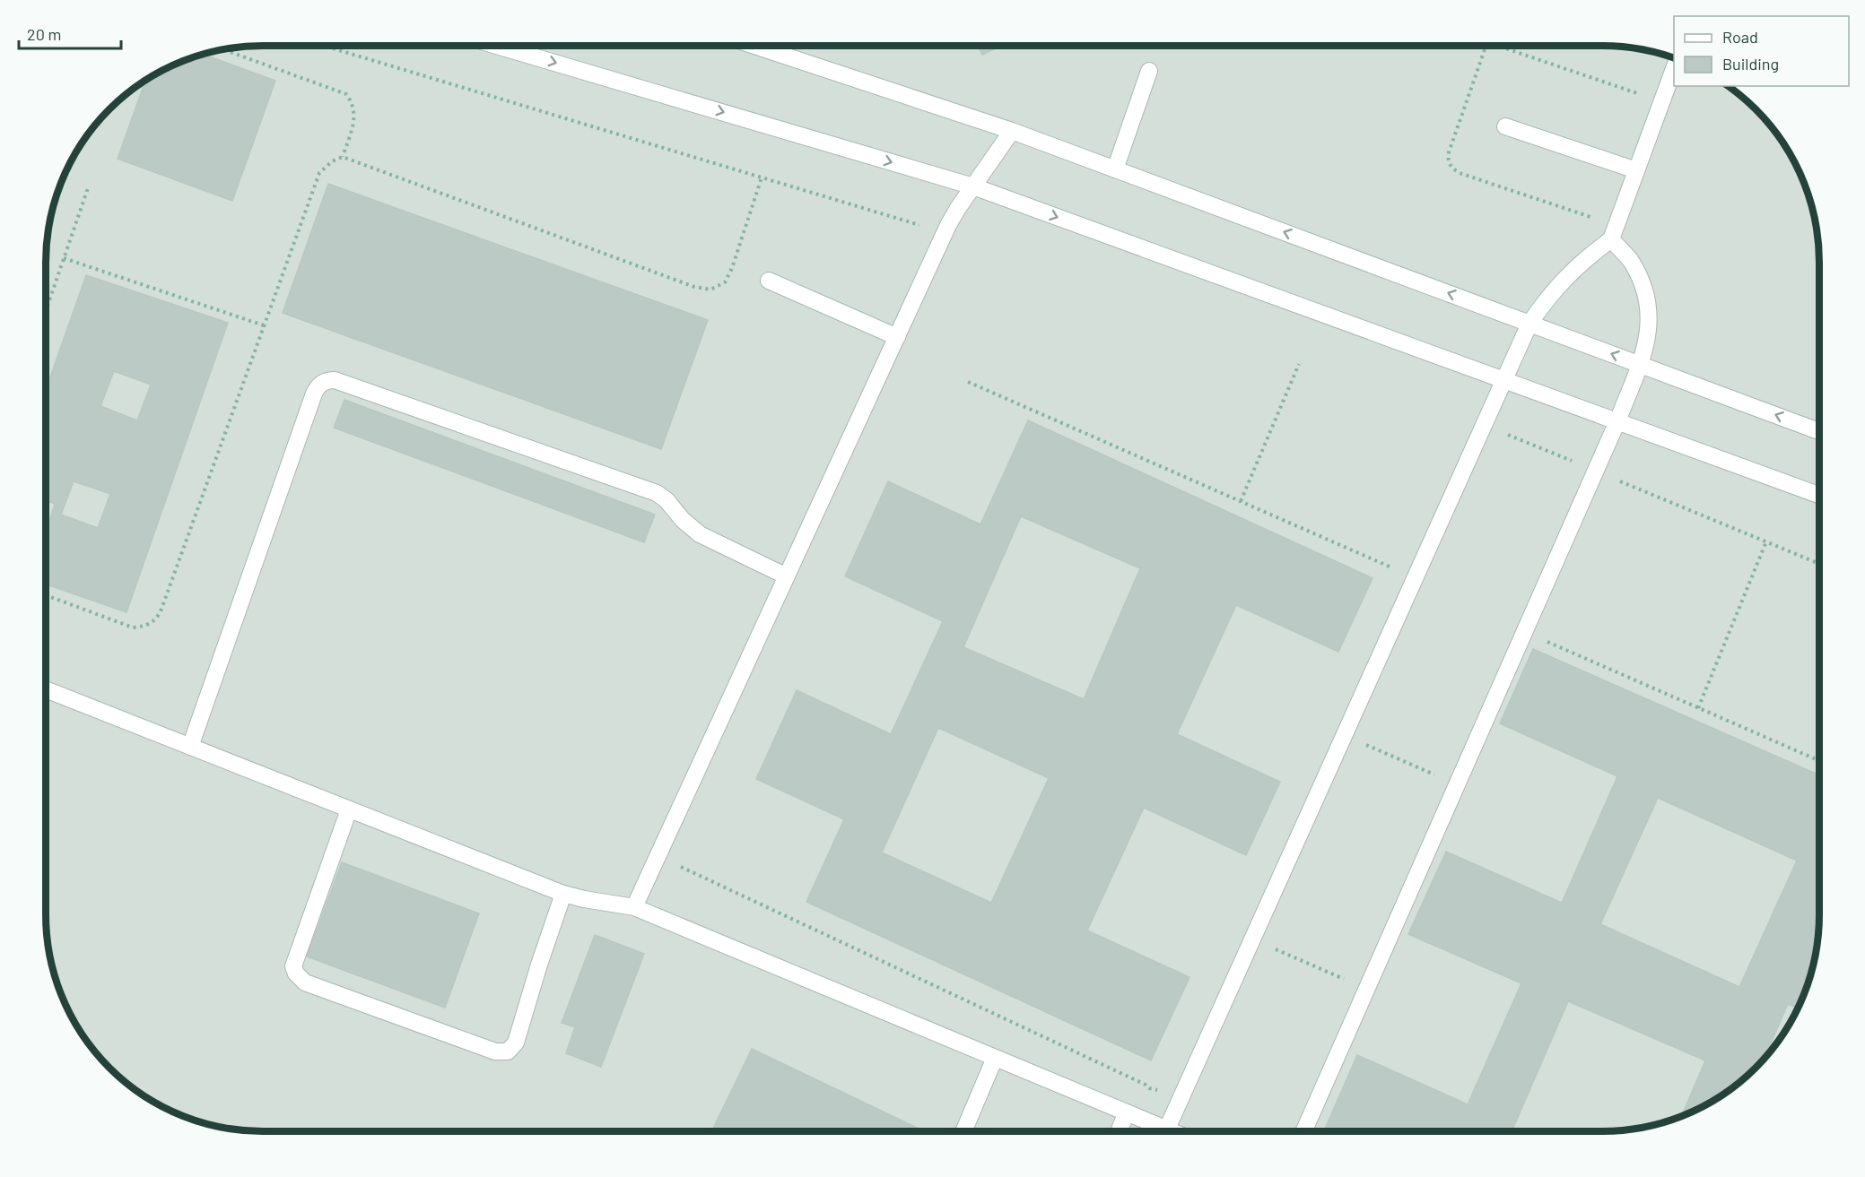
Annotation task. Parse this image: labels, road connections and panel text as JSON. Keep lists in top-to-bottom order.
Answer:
{
  "legend": ["Road", "Building"],
  "scale_bar": "20 m"
}
